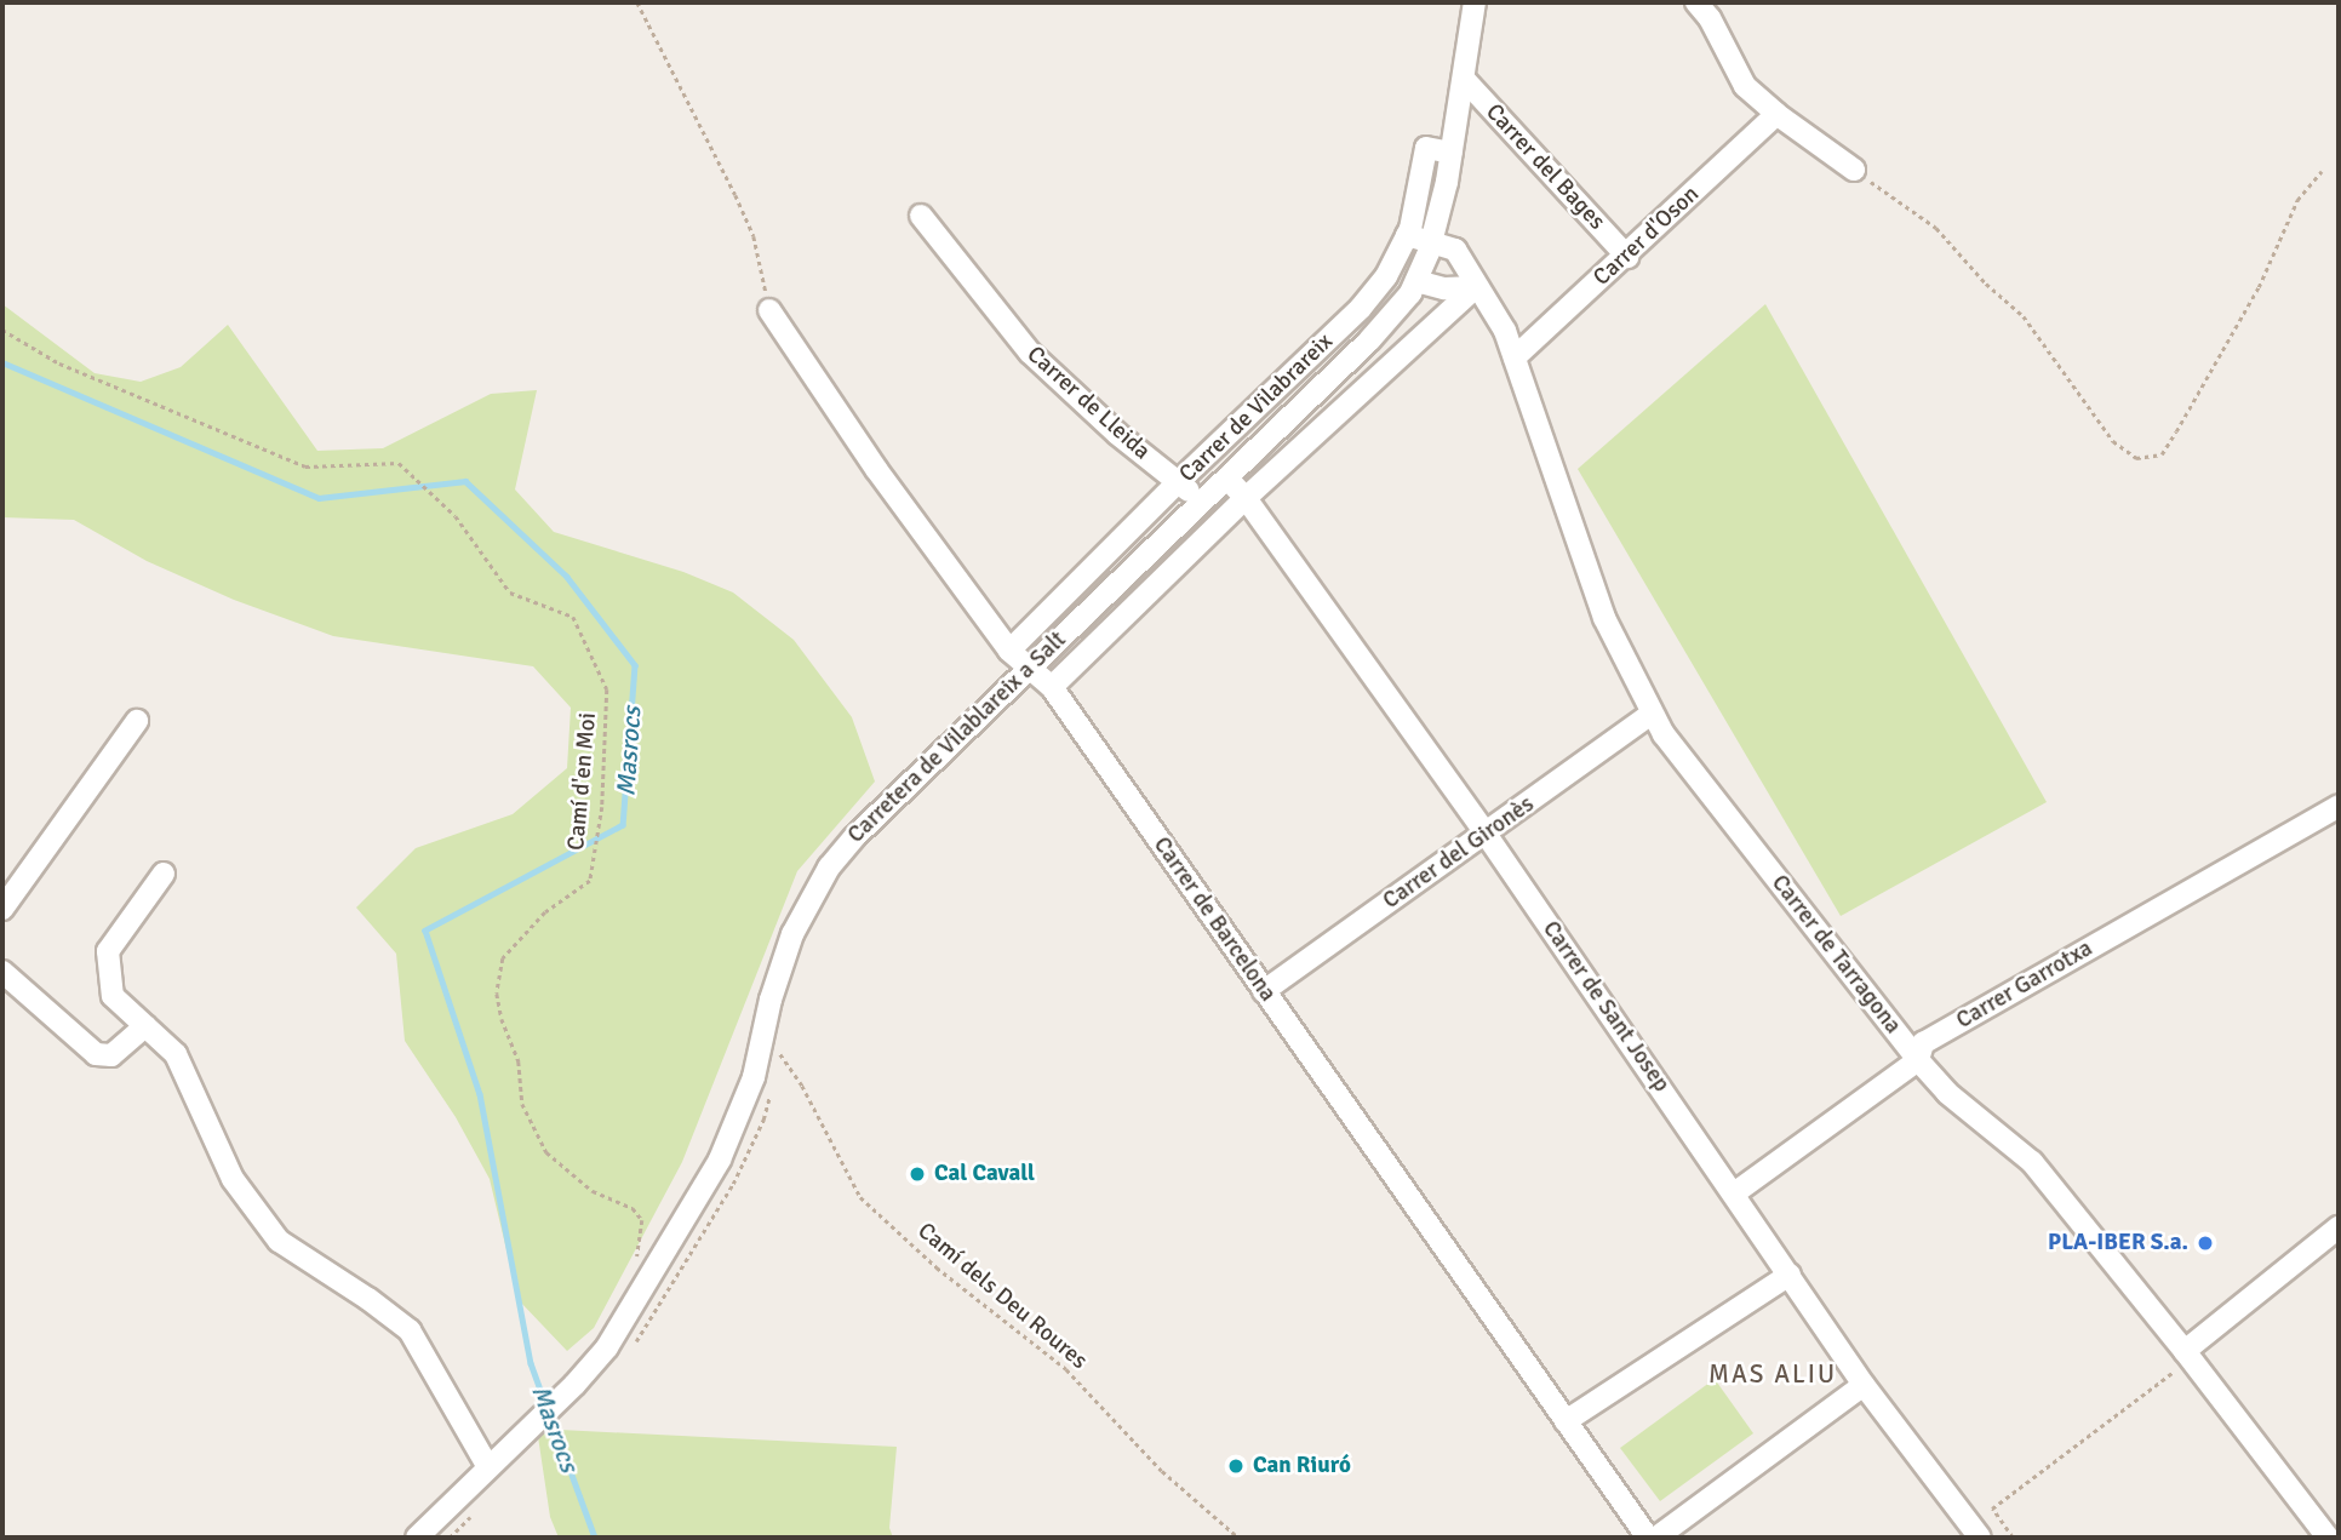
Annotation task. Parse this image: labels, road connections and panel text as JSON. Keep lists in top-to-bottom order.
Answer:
{
  "streets": {
    "street": [
      "Carrer del Bages",
      "Carrer d'Oson",
      "Carrer de Lleida",
      "Carrer de Vilabrareix",
      "Carretera de Vilablareix a Salt",
      "Carrer del Gironès",
      "Carrer de Barcelona",
      "Carrer de Tarragona",
      "Carrer Garrotxa",
      "Carrer de Sant Josep"
    ],
    "path": ["Camí d'en Moi", "Camí dels Deu Roures"]
  },
  "crossings": [
    ["Carrer del Bages", "Carrer d'Oson"],
    ["Carrer del Bages", "Carretera de Vilablareix a Salt"],
    ["Carrer d'Oson", "Carrer de Tarragona"],
    ["Carrer de Lleida", "Carrer de Vilabrareix"],
    ["Carrer de Lleida", "Carretera de Vilablareix a Salt"],
    ["Carrer de Vilabrareix", "Carretera de Vilablareix a Salt"],
    ["Carrer de Vilabrareix", "Carrer de Barcelona"],
    ["Carretera de Vilablareix a Salt", "Camí d'en Moi"],
    ["Carretera de Vilablareix a Salt", "Carrer de Barcelona"],
    ["Carretera de Vilablareix a Salt", "Carrer de Tarragona"],
    ["Carretera de Vilablareix a Salt", "Carrer de Sant Josep"],
    ["Carrer del Gironès", "Carrer de Barcelona"],
    ["Carrer del Gironès", "Carrer de Tarragona"],
    ["Carrer del Gironès", "Carrer de Sant Josep"],
    ["Carrer de Tarragona", "Carrer Garrotxa"],
    ["Carrer Garrotxa", "Carrer de Sant Josep"]
  ],
  "districts": ["MAS ALIU"],
  "water": ["Masrocs"],
  "places": ["Cal Cavall", "PLA-IBER S.a.", "Can Riuró"]
}
